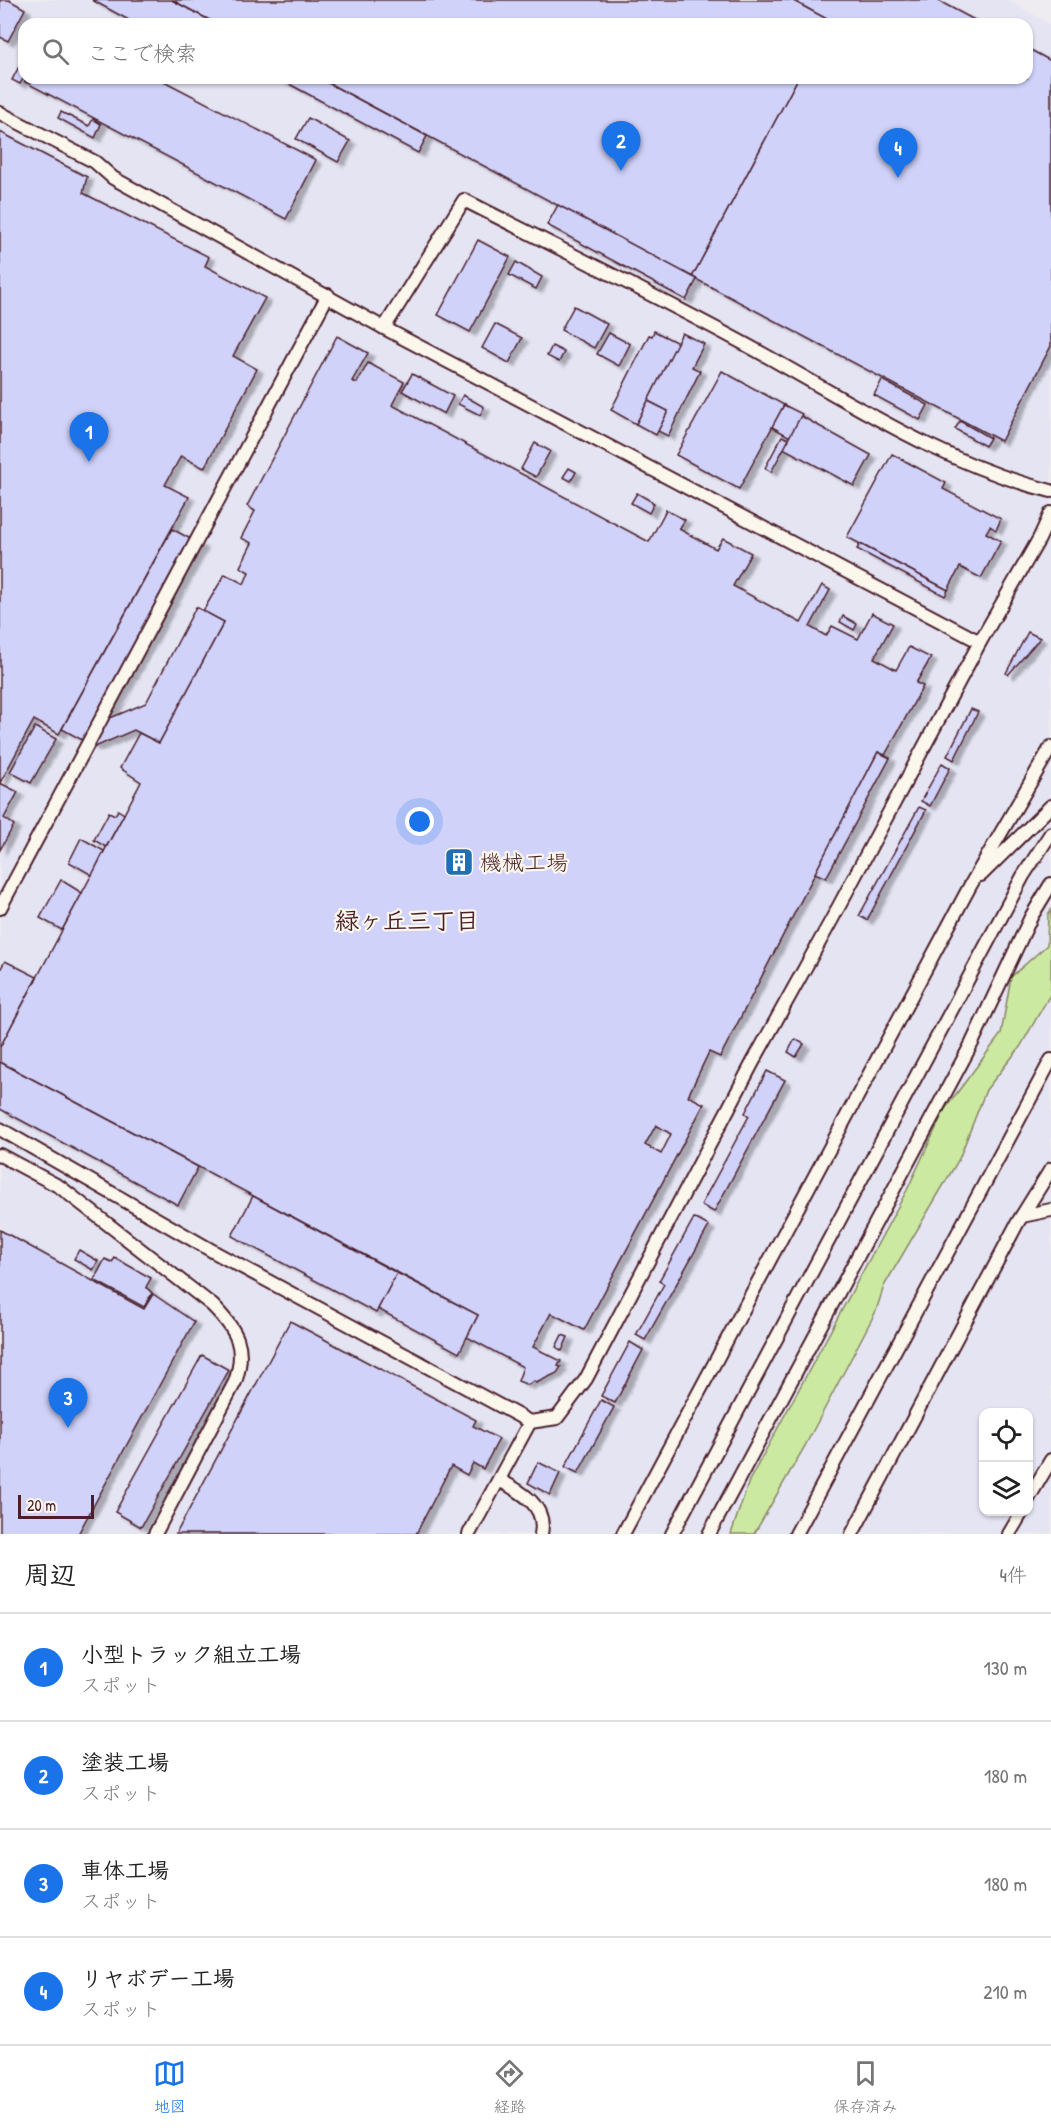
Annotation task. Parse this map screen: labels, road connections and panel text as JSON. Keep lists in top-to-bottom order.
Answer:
{
  "districts": ["緑ヶ丘三丁目"],
  "places": {
    "building": ["機械工場"]
  },
  "scale_bar": "20 m",
  "page": {
    "search": "ここで検索",
    "pins": [
      "2",
      "4",
      "1",
      "3"
    ],
    "scale": "20 m",
    "heading": ["周辺", "4件"],
    "list": [
      {
        "mark": "1",
        "name": "小型トラック組立工場",
        "note": "スポット",
        "value": "130 m"
      },
      {
        "mark": "2",
        "name": "塗装工場",
        "note": "スポット",
        "value": "180 m"
      },
      {
        "mark": "3",
        "name": "車体工場",
        "note": "スポット",
        "value": "180 m"
      },
      {
        "mark": "4",
        "name": "リヤボデー工場",
        "note": "スポット",
        "value": "210 m"
      }
    ],
    "nav": ["地図", "経路", "保存済み"]
  }
}
